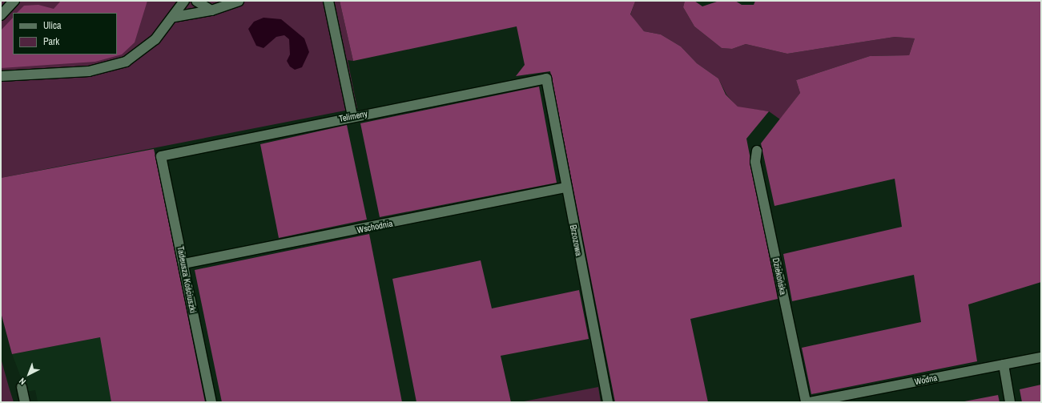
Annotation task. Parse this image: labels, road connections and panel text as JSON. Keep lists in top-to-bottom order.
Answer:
{
  "streets": {
    "street": [
      "Telimeny",
      "Wschodnia",
      "Brzozowa",
      "Dziekońska",
      "Tadeusza Kościuszki",
      "Wodna"
    ]
  },
  "crossings": [
    ["Telimeny", "Brzozowa"],
    ["Telimeny", "Tadeusza Kościuszki"],
    ["Wschodnia", "Brzozowa"],
    ["Wschodnia", "Tadeusza Kościuszki"]
  ],
  "legend": ["Ulica", "Park"],
  "north": "bottom left"
}
